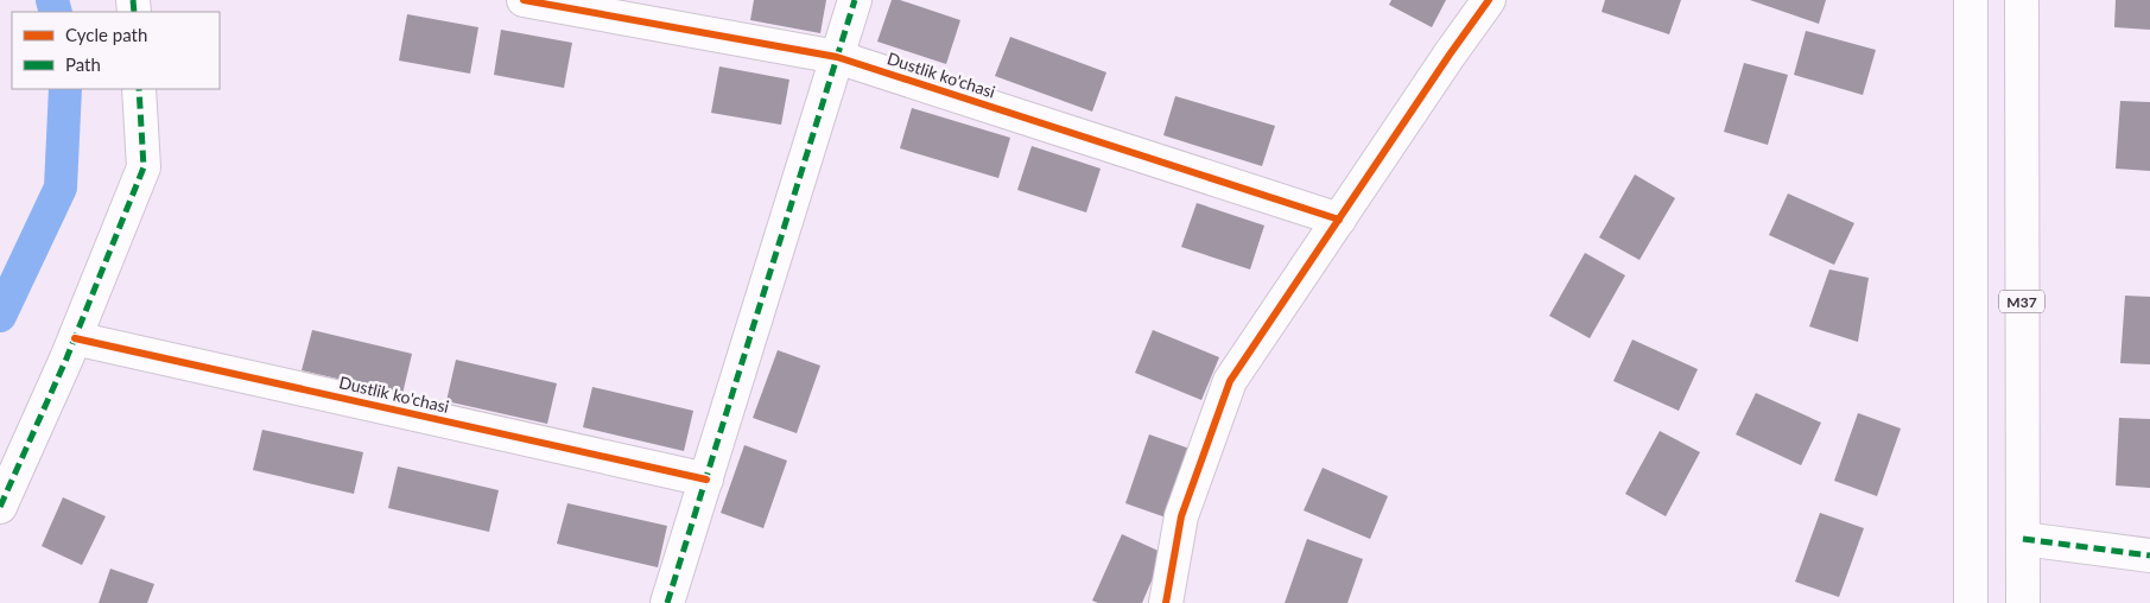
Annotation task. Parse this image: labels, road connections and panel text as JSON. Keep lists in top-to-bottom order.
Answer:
{
  "streets": {
    "main road": ["Dustlik ko'chasi", "M37"]
  },
  "legend": ["Cycle path", "Path"]
}
